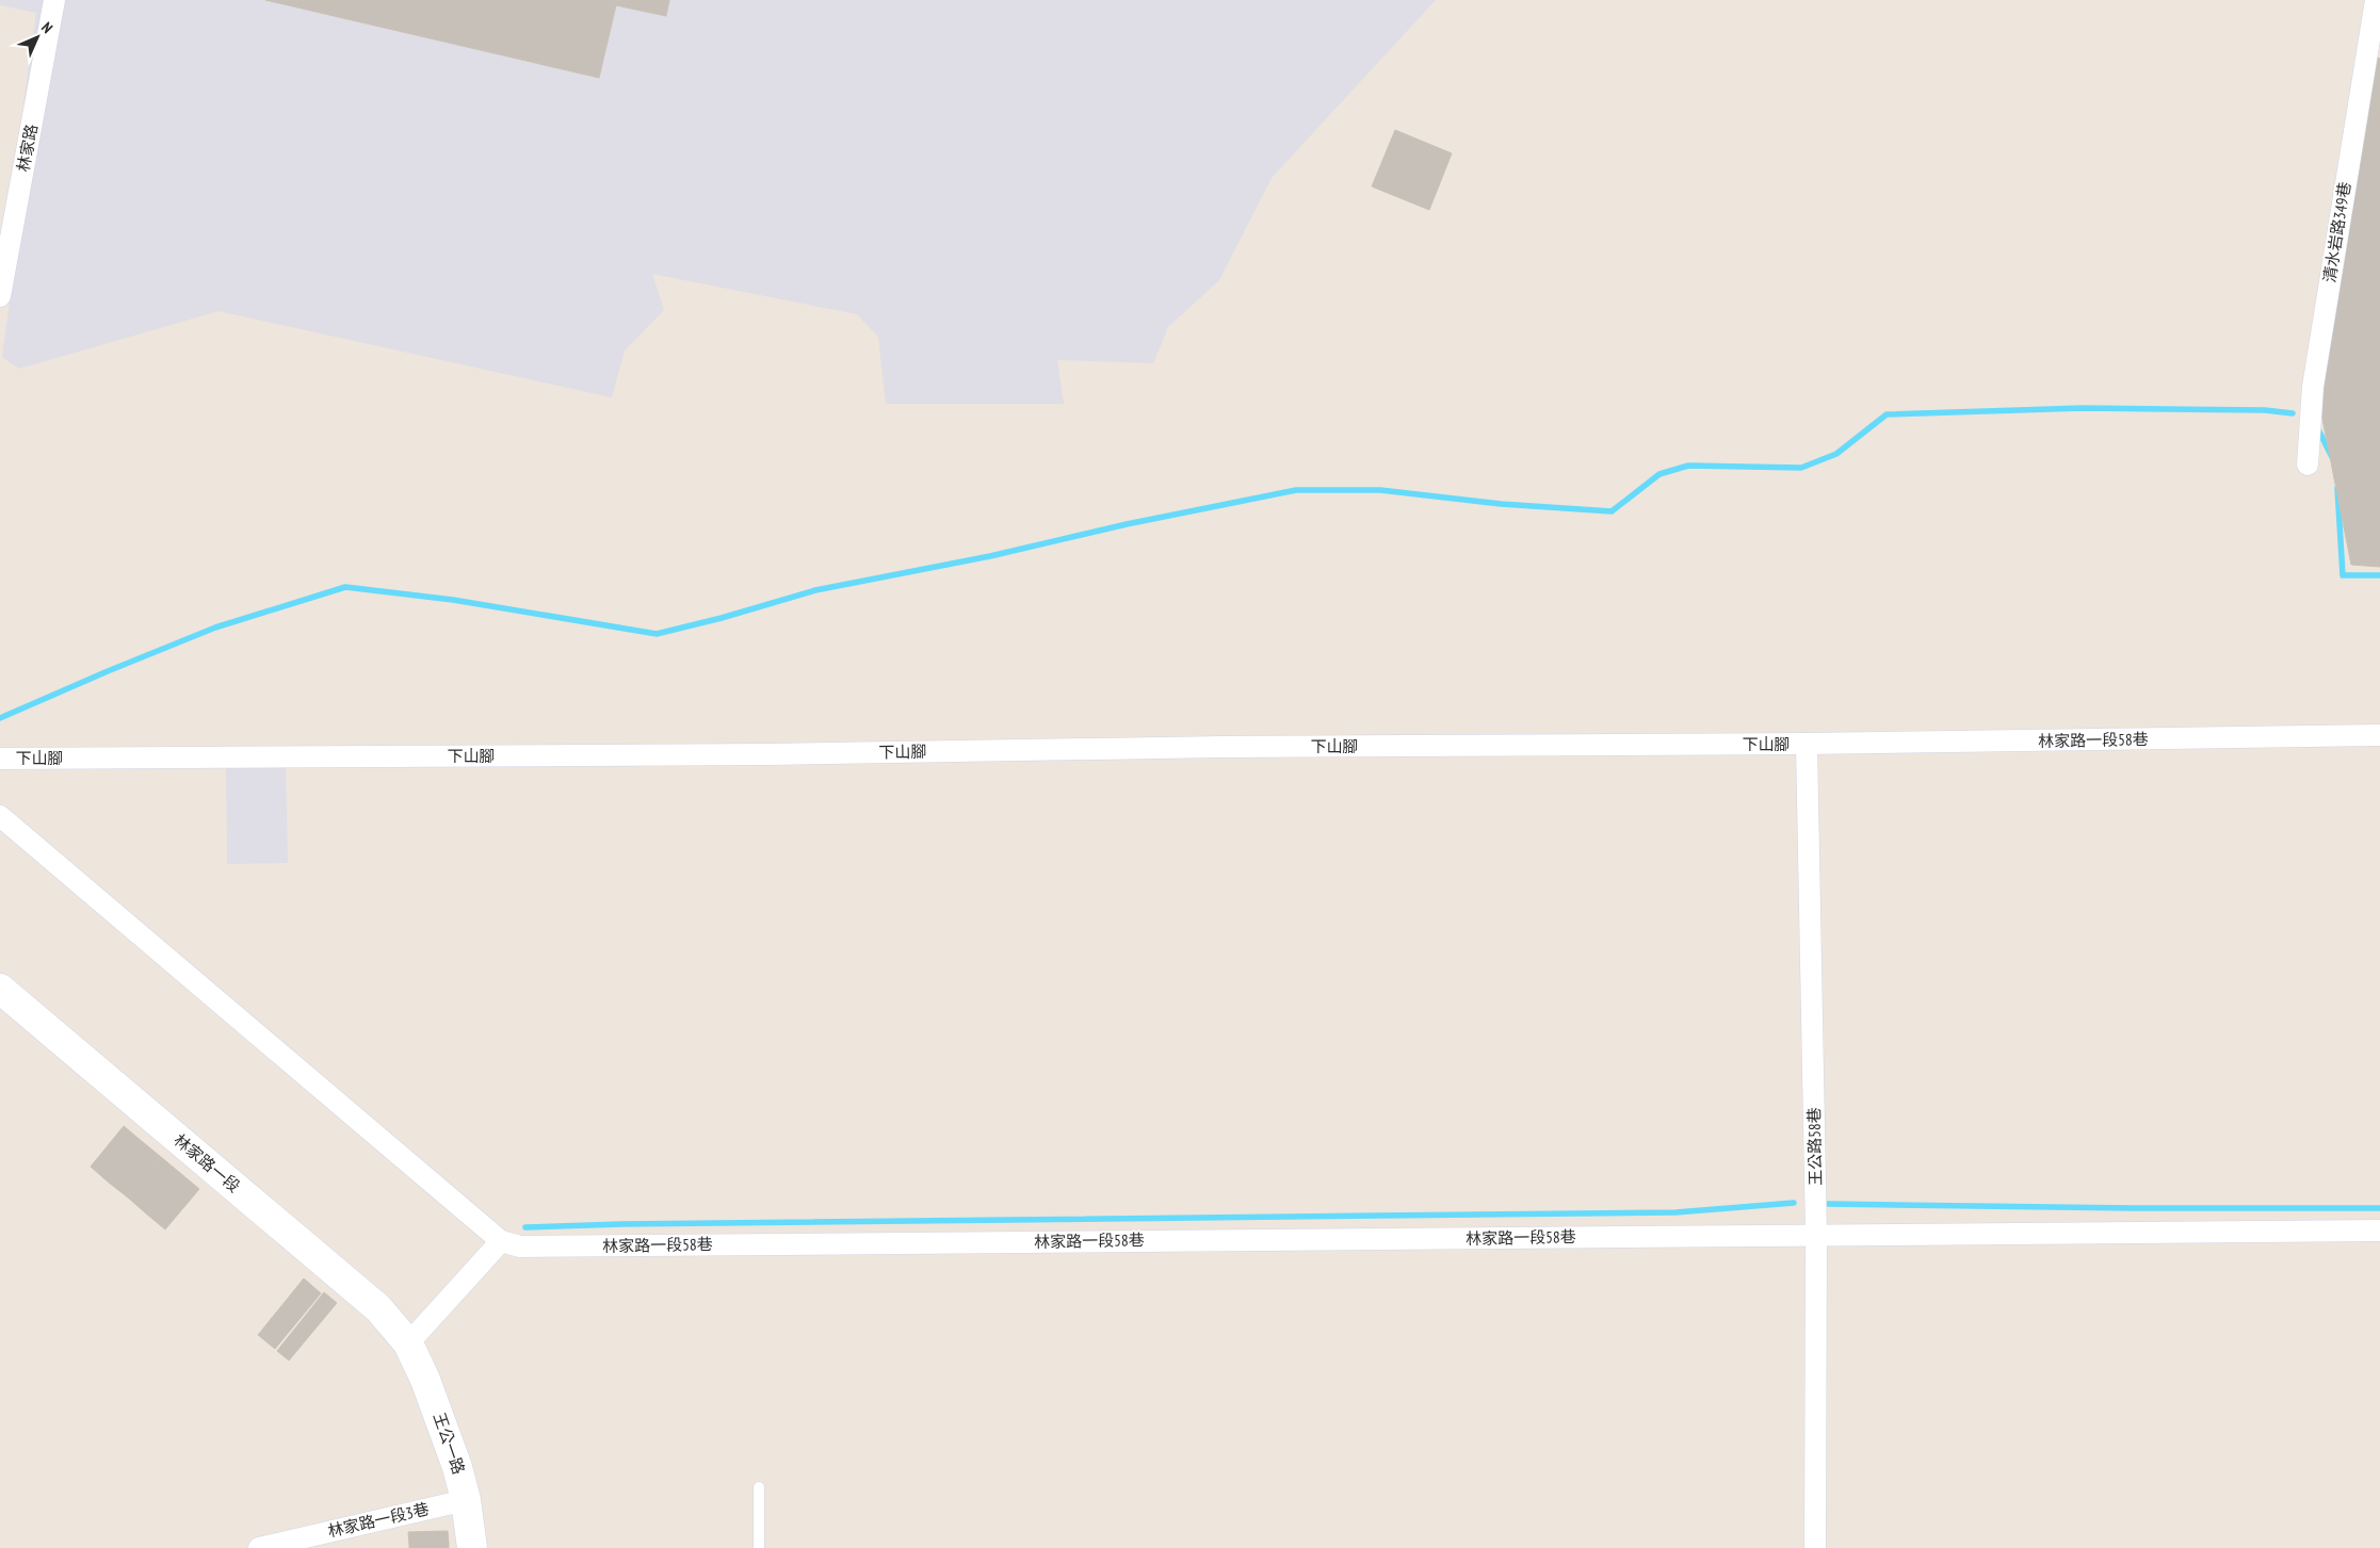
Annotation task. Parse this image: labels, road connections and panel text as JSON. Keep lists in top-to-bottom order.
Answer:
{
  "streets": {
    "street": [
      "林家路",
      "清水岩路349巷",
      "林家路一段58巷",
      "下山腳",
      "王公路58巷",
      "林家路一段",
      "王公一路",
      "林家路一段3巷"
    ]
  },
  "crossings": [
    ["林家路一段58巷", "下山腳"],
    ["林家路一段58巷", "王公路58巷"],
    ["下山腳", "王公路58巷"],
    ["林家路一段", "王公一路"],
    ["王公一路", "林家路一段3巷"]
  ],
  "north": "top right"
}
